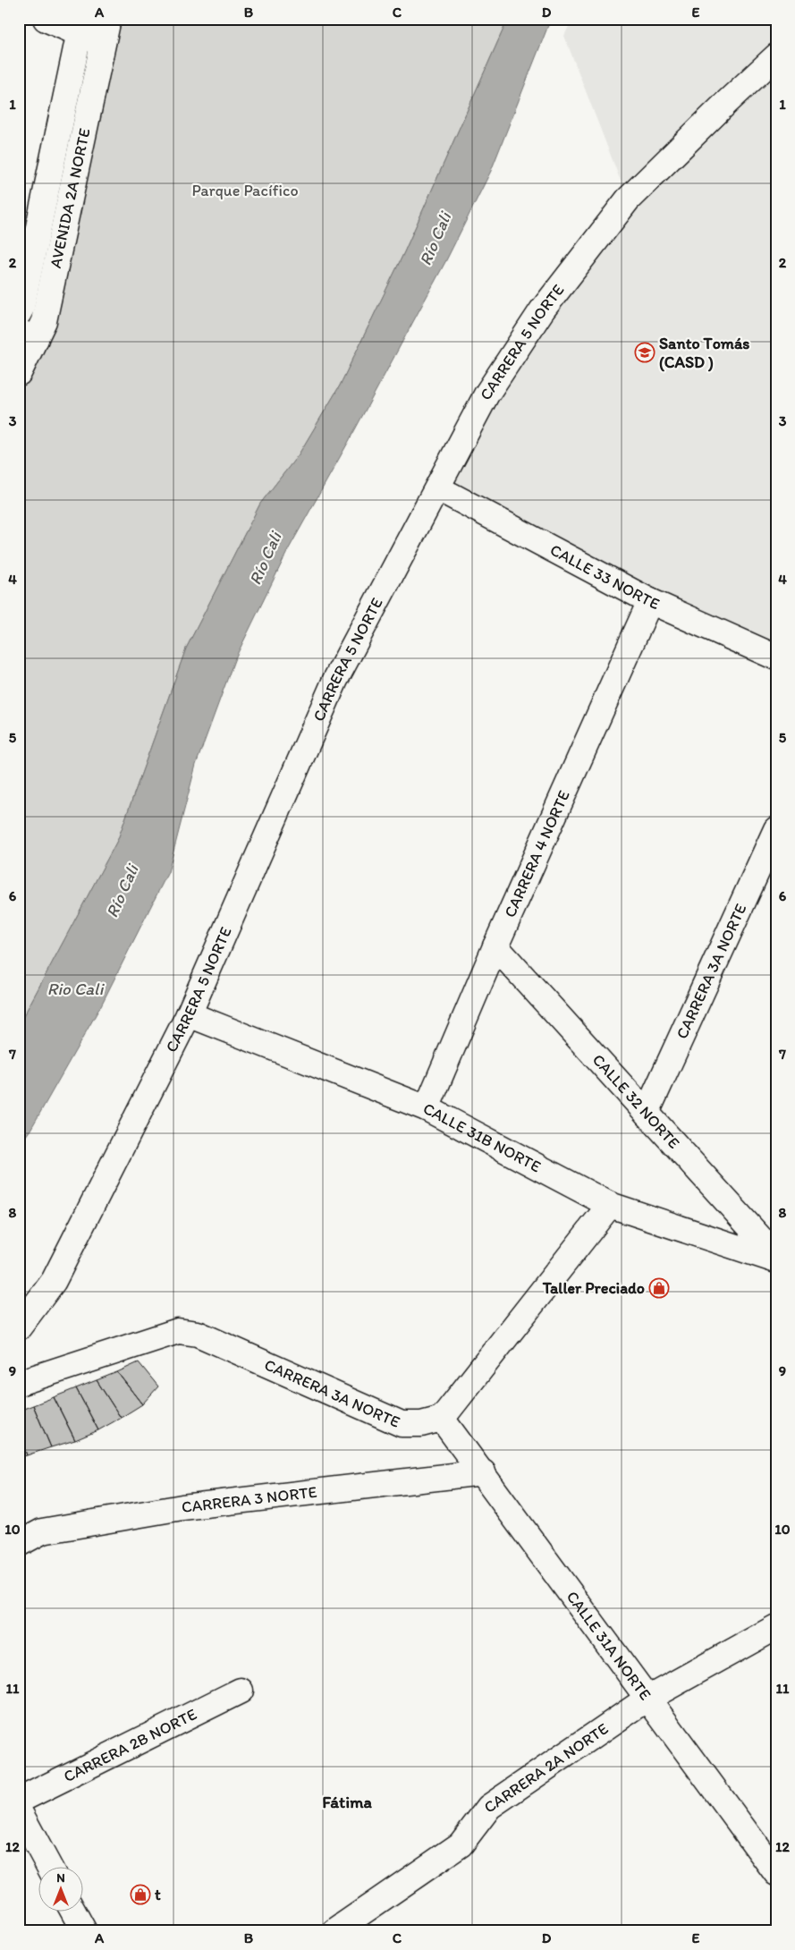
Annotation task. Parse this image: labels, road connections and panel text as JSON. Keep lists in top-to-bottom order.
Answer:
{
  "streets": {
    "street": [
      "AVENIDA 2A NORTE",
      "CARRERA 5 NORTE",
      "CALLE 33 NORTE",
      "CARRERA 4 NORTE",
      "CARRERA 3A NORTE",
      "CALLE 32 NORTE",
      "CALLE 31B NORTE",
      "CARRERA 3 NORTE",
      "CALLE 31A NORTE",
      "CARRERA 2B NORTE",
      "CARRERA 2A NORTE"
    ]
  },
  "crossings": [
    ["CARRERA 5 NORTE", "CALLE 33 NORTE"],
    ["CARRERA 5 NORTE", "CALLE 31B NORTE"],
    ["CALLE 33 NORTE", "CARRERA 4 NORTE"],
    ["CARRERA 4 NORTE", "CALLE 32 NORTE"],
    ["CARRERA 4 NORTE", "CALLE 31B NORTE"],
    ["CARRERA 3A NORTE", "CALLE 32 NORTE"],
    ["CARRERA 3A NORTE", "CALLE 31A NORTE"],
    ["CARRERA 3 NORTE", "CALLE 31A NORTE"],
    ["CALLE 31A NORTE", "CARRERA 2A NORTE"]
  ],
  "districts": ["Fátima"],
  "water": ["Río Cali", "Rio Cali"],
  "parks": ["Parque Pacífico"],
  "places": {
    "school or university": ["Santo Tomás (CASD )"],
    "shop": ["Taller Preciado", "t"]
  },
  "north": "top",
  "grid": {
    "columns": [
      "A",
      "B",
      "C",
      "D",
      "E"
    ],
    "rows": [
      "1",
      "2",
      "3",
      "4",
      "5",
      "6",
      "7",
      "8",
      "9",
      "10",
      "11",
      "12"
    ]
  }
}
